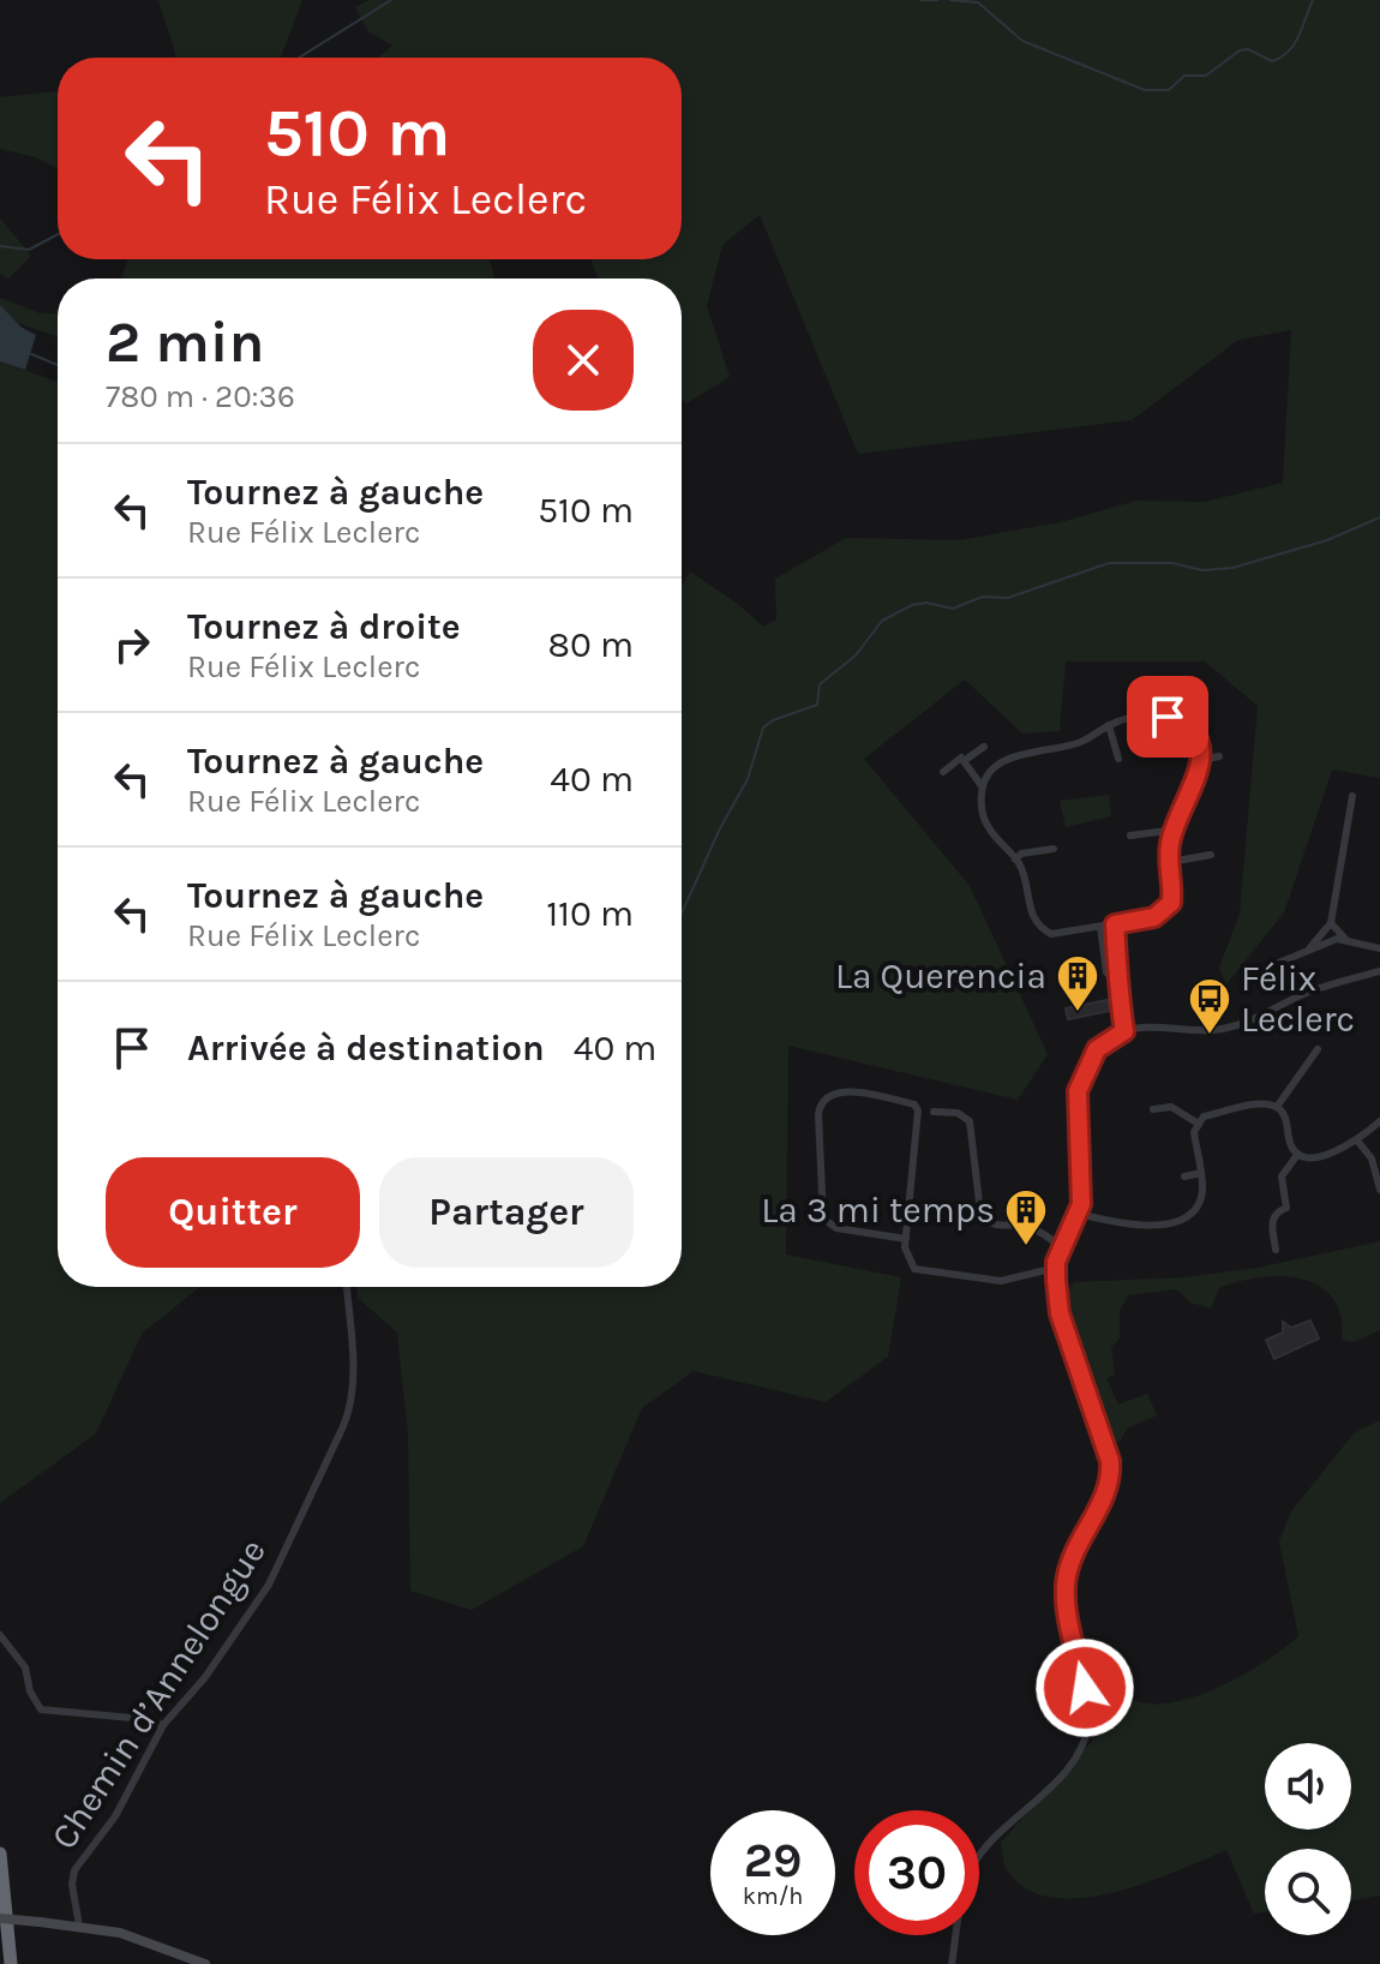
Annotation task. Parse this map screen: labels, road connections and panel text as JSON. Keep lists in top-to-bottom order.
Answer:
{
  "streets": {
    "street": ["Chemin d’Annelongue"]
  },
  "places": {
    "building": ["La Querencia", "La 3 mi temps"],
    "bus stop": ["Félix Leclerc"]
  },
  "page": {
    "turn": ["510 m", "Rue Félix Leclerc"],
    "heading": ["2 min", "780 m · 20:36"],
    "list": [
      {
        "name": "Tournez à gauche",
        "note": "Rue Félix Leclerc",
        "value": "510 m"
      },
      {
        "name": "Tournez à droite",
        "note": "Rue Félix Leclerc",
        "value": "80 m"
      },
      {
        "name": "Tournez à gauche",
        "note": "Rue Félix Leclerc",
        "value": "40 m"
      },
      {
        "name": "Tournez à gauche",
        "note": "Rue Félix Leclerc",
        "value": "110 m"
      },
      {
        "name": "Arrivée à destination",
        "value": "40 m"
      }
    ],
    "buttons": ["Quitter", "Partager"],
    "speed": "29 km/h",
    "limit": "30"
  }
}
